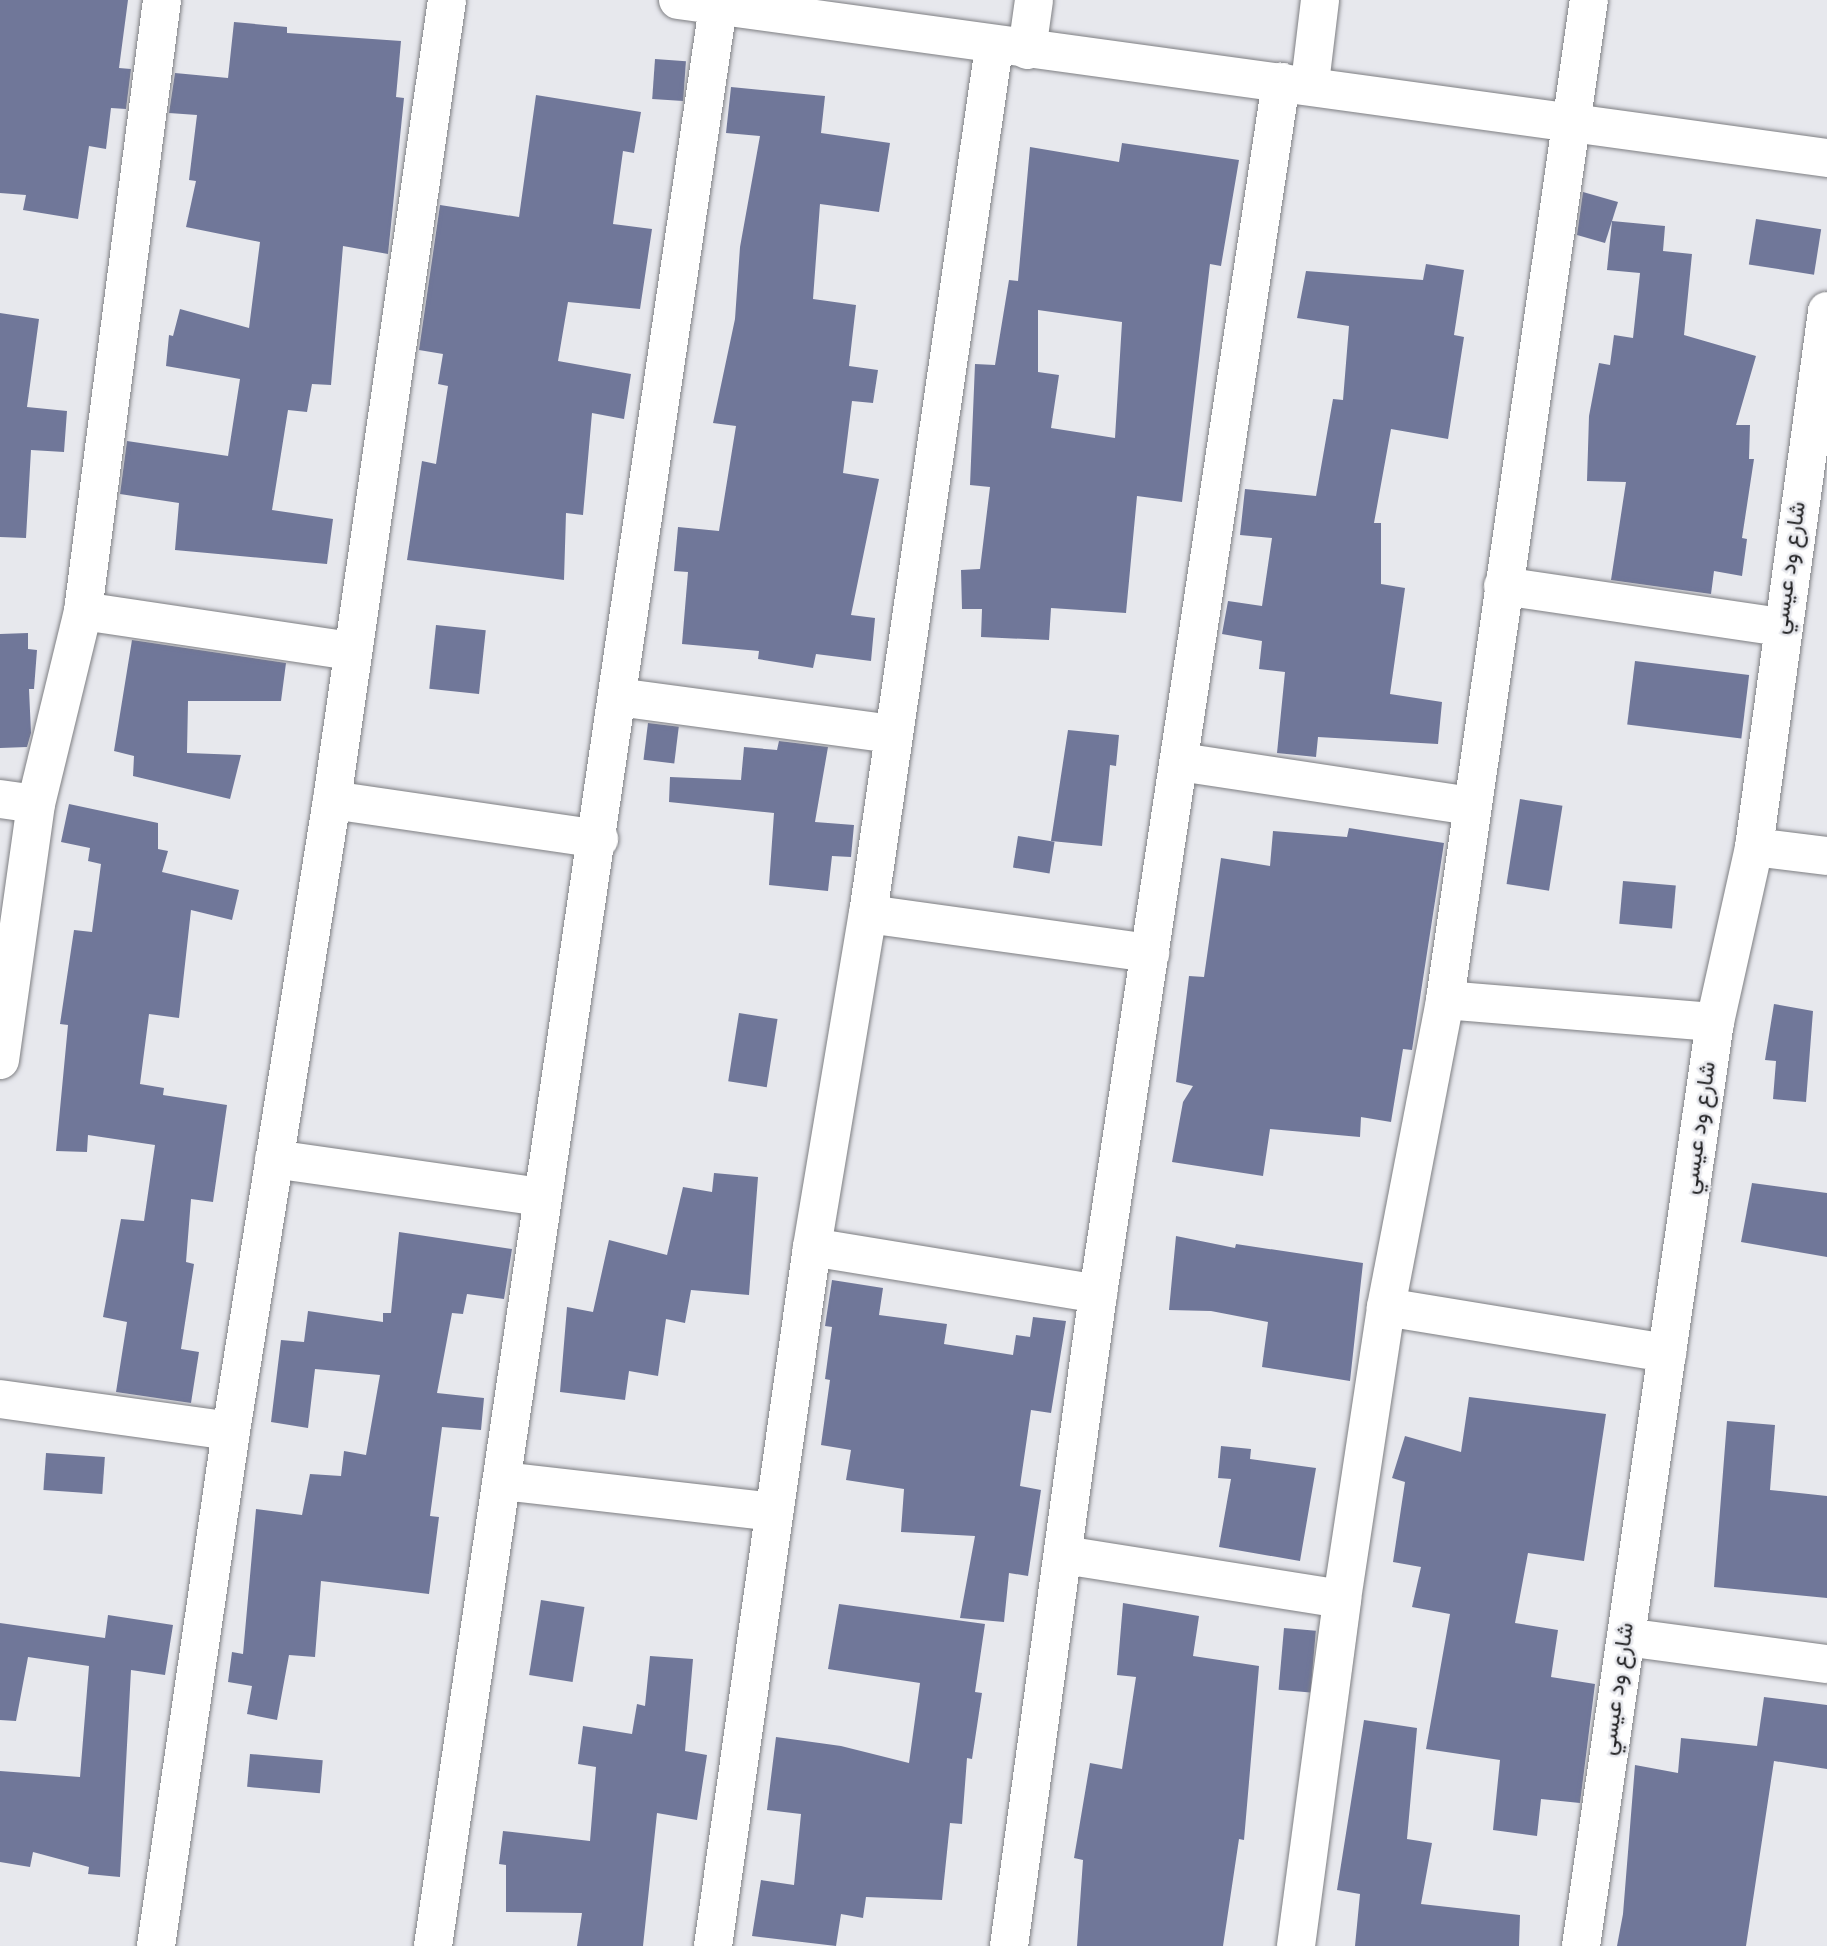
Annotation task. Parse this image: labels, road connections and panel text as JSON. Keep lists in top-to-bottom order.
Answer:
{
  "streets": {
    "street": ["شارع ود عيسي"]
  }
}
